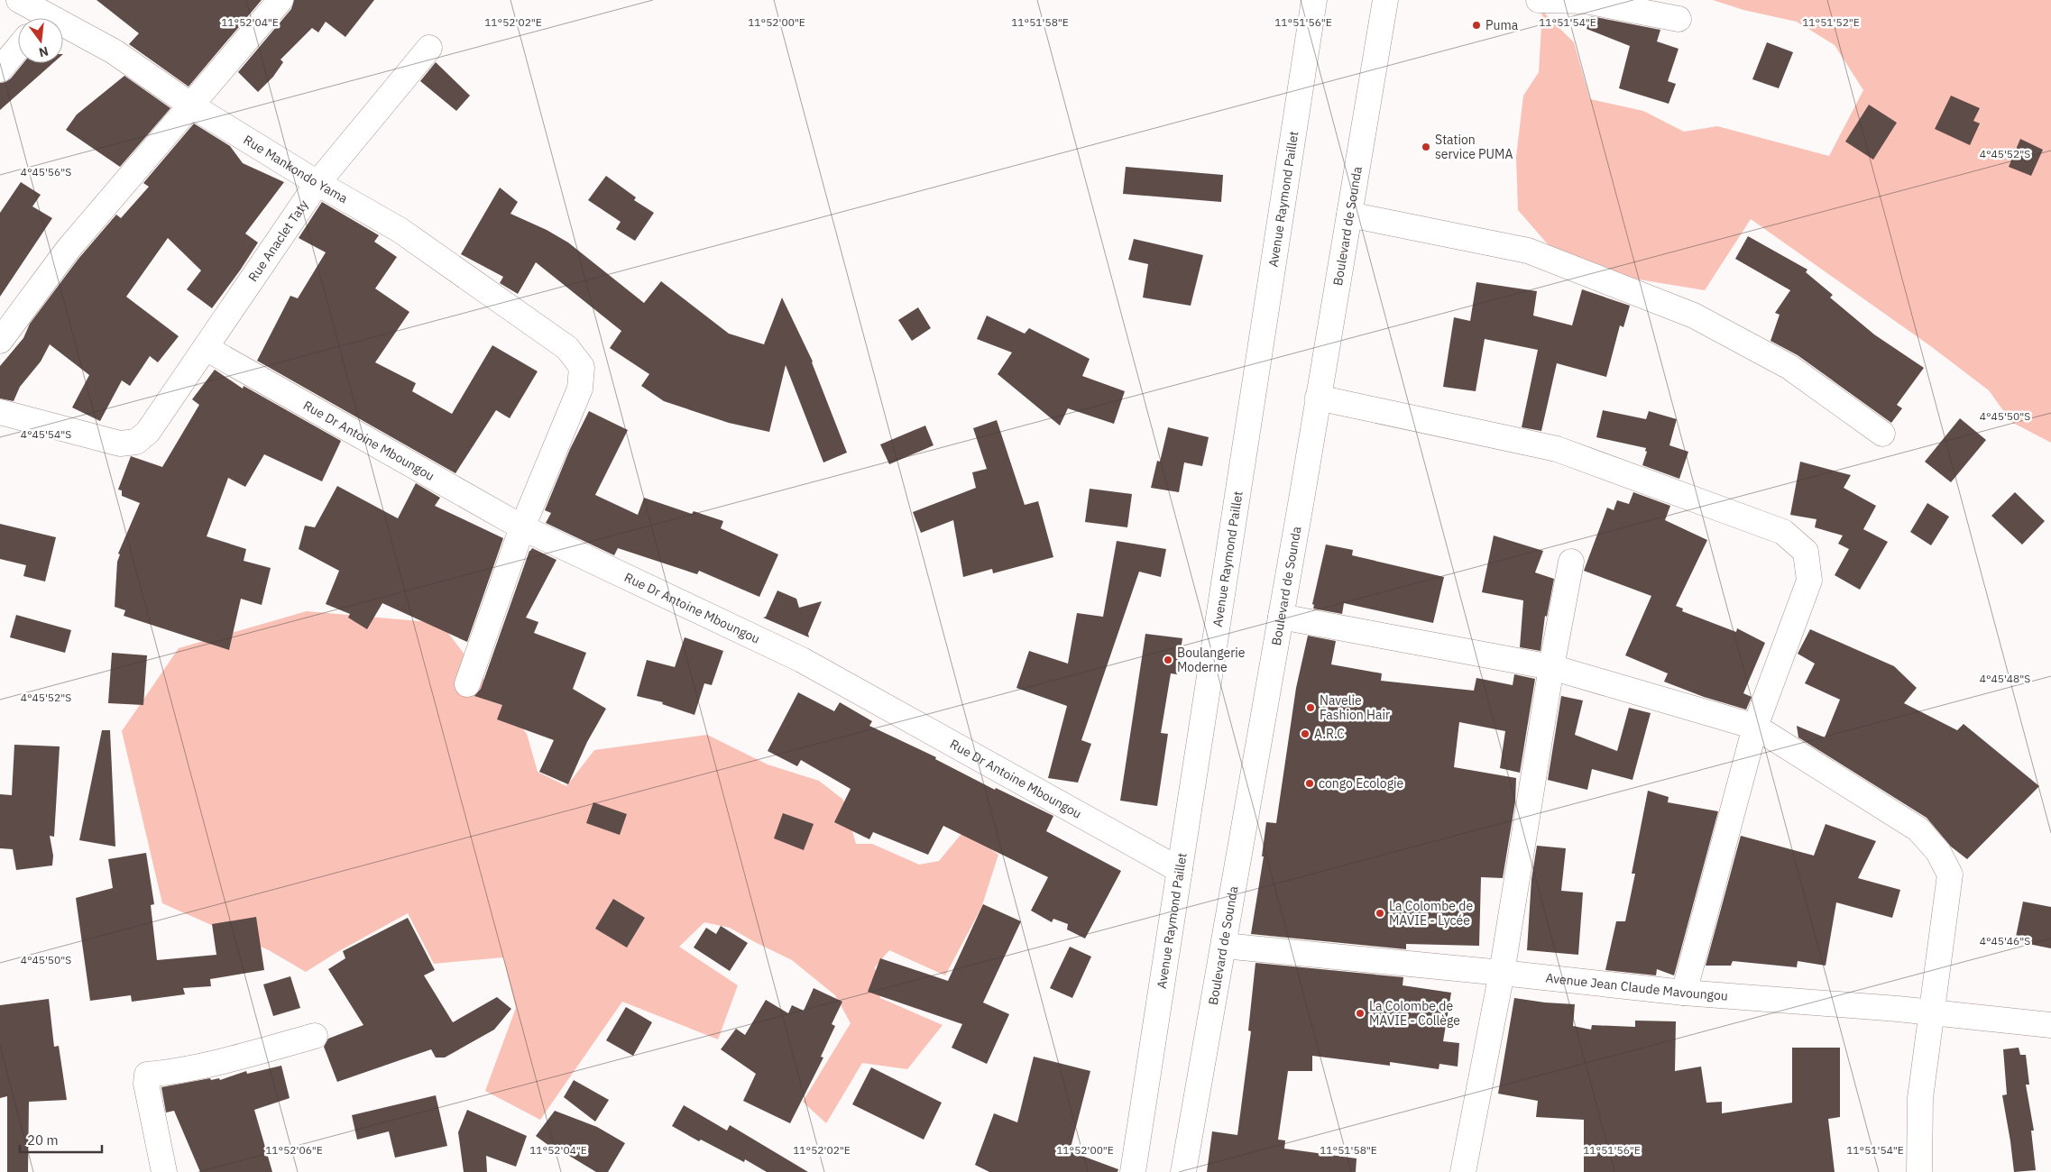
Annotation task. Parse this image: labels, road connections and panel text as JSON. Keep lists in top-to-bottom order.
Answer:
{
  "streets": {
    "street": [
      "Rue Mankondo Yama",
      "Avenue Raymond Paillet",
      "Boulevard de Sounda",
      "Rue Anaclet Taty",
      "Rue Dr Antoine Mboungou",
      "Avenue Jean Claude Mavoungou"
    ]
  },
  "crossings": [
    ["Rue Mankondo Yama", "Rue Anaclet Taty"],
    ["Rue Mankondo Yama", "Rue Dr Antoine Mboungou"],
    ["Avenue Raymond Paillet", "Rue Dr Antoine Mboungou"],
    ["Boulevard de Sounda", "Avenue Jean Claude Mavoungou"],
    ["Rue Anaclet Taty", "Rue Dr Antoine Mboungou"]
  ],
  "places": [
    "Puma",
    "Station service PUMA",
    "Boulangerie Moderne",
    "Navelie Fashion Hair",
    "A.R.C",
    "congo Ecologie",
    "La Colombe de MAVIE - Lycée",
    "La Colombe de MAVIE - Collège"
  ],
  "scale_bar": "20 m",
  "north": "bottom",
  "coordinates": [
    "11°52'04\"E",
    "11°52'02\"E",
    "11°52'00\"E",
    "11°51'58\"E",
    "11°51'56\"E",
    "11°51'54\"E",
    "11°51'52\"E",
    "4°45'52\"S",
    "4°45'56\"S",
    "4°45'50\"S",
    "4°45'54\"S",
    "4°45'48\"S",
    "4°45'46\"S",
    "11°52'06\"E"
  ]
}
